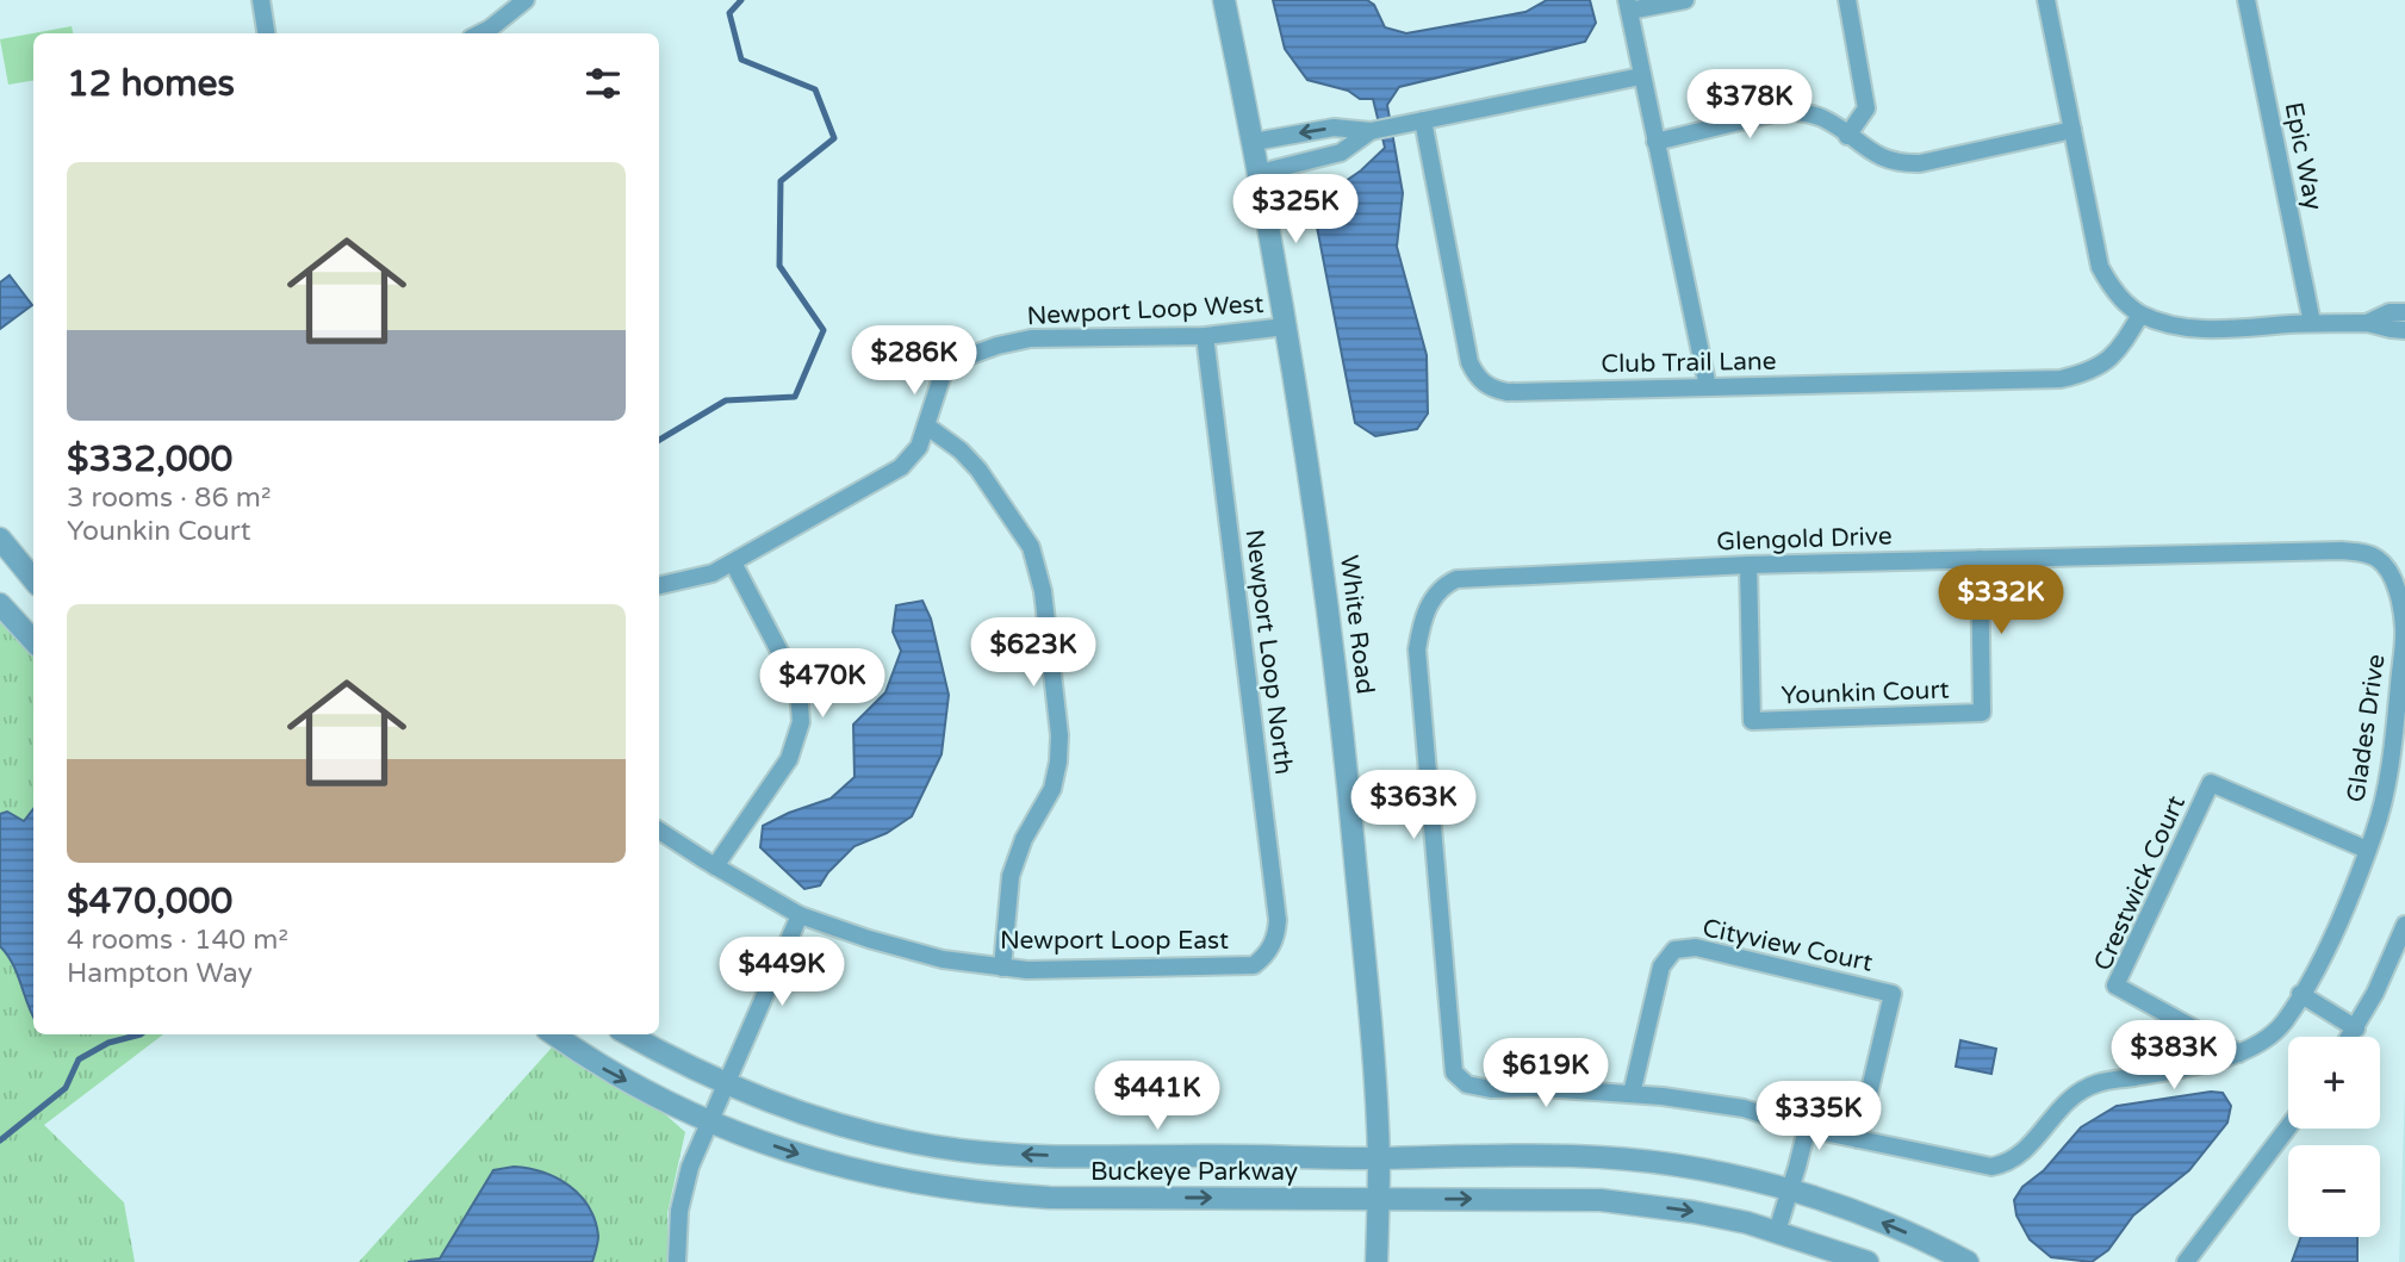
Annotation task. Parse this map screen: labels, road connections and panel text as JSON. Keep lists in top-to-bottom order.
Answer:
{
  "streets": {
    "street": [
      "Epic Way",
      "Newport Loop West",
      "Club Trail Lane",
      "Glengold Drive",
      "White Road",
      "Newport Loop North",
      "Younkin Court",
      "Glades Drive",
      "Crestwick Court",
      "Newport Loop East",
      "Cityview Court",
      "Buckeye Parkway"
    ]
  },
  "crossings": [
    ["Newport Loop West", "White Road"],
    ["Newport Loop West", "Newport Loop North"],
    ["Glengold Drive", "Younkin Court"],
    ["Glengold Drive", "Glades Drive"],
    ["Glengold Drive", "Cityview Court"],
    ["White Road", "Buckeye Parkway"],
    ["Newport Loop North", "Newport Loop East"],
    ["Glades Drive", "Crestwick Court"],
    ["Glades Drive", "Cityview Court"]
  ],
  "page": {
    "heading": "12 homes",
    "price": [
      "$378K",
      "$325K",
      "$286K",
      "$332K",
      "$623K",
      "$470K",
      "$363K",
      "$449K",
      "$383K",
      "$619K",
      "$441K",
      "$335K"
    ],
    "list": [
      {
        "name": "$332,000",
        "note": "3 rooms · 86 m² · Younkin Court"
      },
      {
        "name": "$470,000",
        "note": "4 rooms · 140 m² · Hampton Way"
      }
    ],
    "map_buttons": ["+", "−"]
  }
}
